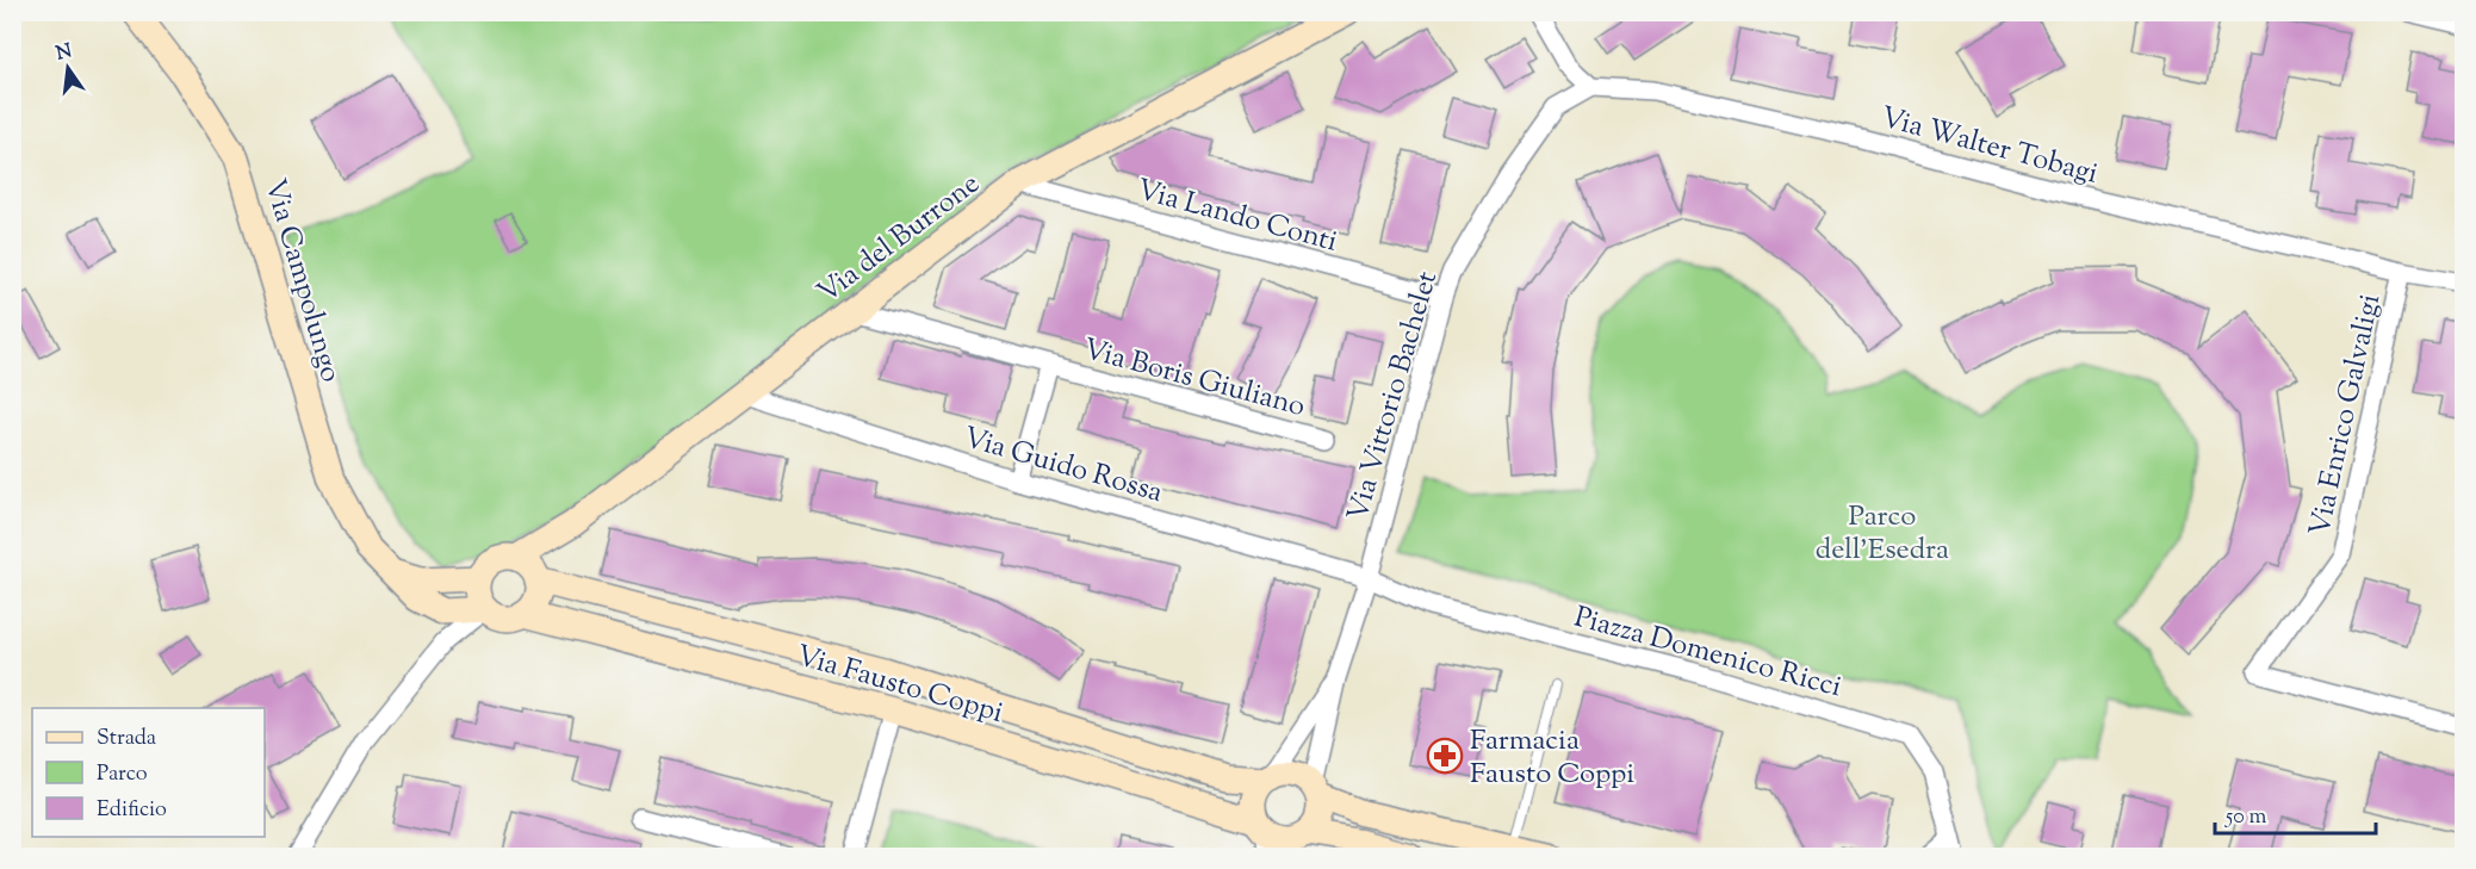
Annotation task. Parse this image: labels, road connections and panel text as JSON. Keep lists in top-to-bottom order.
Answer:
{
  "streets": {
    "street": [
      "Via Walter Tobagi",
      "Via Lando Conti",
      "Via del Burrone",
      "Via Campolungo",
      "Via Boris Giuliano",
      "Via Vittorio Bachelet",
      "Via Enrico Galvaligi",
      "Via Guido Rossa",
      "Piazza Domenico Ricci",
      "Via Fausto Coppi"
    ]
  },
  "crossings": [
    ["Via Walter Tobagi", "Via Vittorio Bachelet"],
    ["Via Walter Tobagi", "Via Enrico Galvaligi"],
    ["Via Lando Conti", "Via del Burrone"],
    ["Via Lando Conti", "Via Vittorio Bachelet"],
    ["Via del Burrone", "Via Campolungo"],
    ["Via del Burrone", "Via Boris Giuliano"],
    ["Via del Burrone", "Via Guido Rossa"],
    ["Via del Burrone", "Via Fausto Coppi"],
    ["Via Campolungo", "Via Fausto Coppi"],
    ["Via Boris Giuliano", "Via Guido Rossa"],
    ["Via Vittorio Bachelet", "Via Guido Rossa"],
    ["Via Vittorio Bachelet", "Piazza Domenico Ricci"],
    ["Via Vittorio Bachelet", "Via Fausto Coppi"],
    ["Via Guido Rossa", "Piazza Domenico Ricci"]
  ],
  "parks": ["Parco dell'Esedra"],
  "places": {
    "pharmacy": ["Farmacia Fausto Coppi"]
  },
  "legend": ["Strada", "Parco", "Edificio"],
  "scale_bar": "50 m",
  "north": "top"
}
